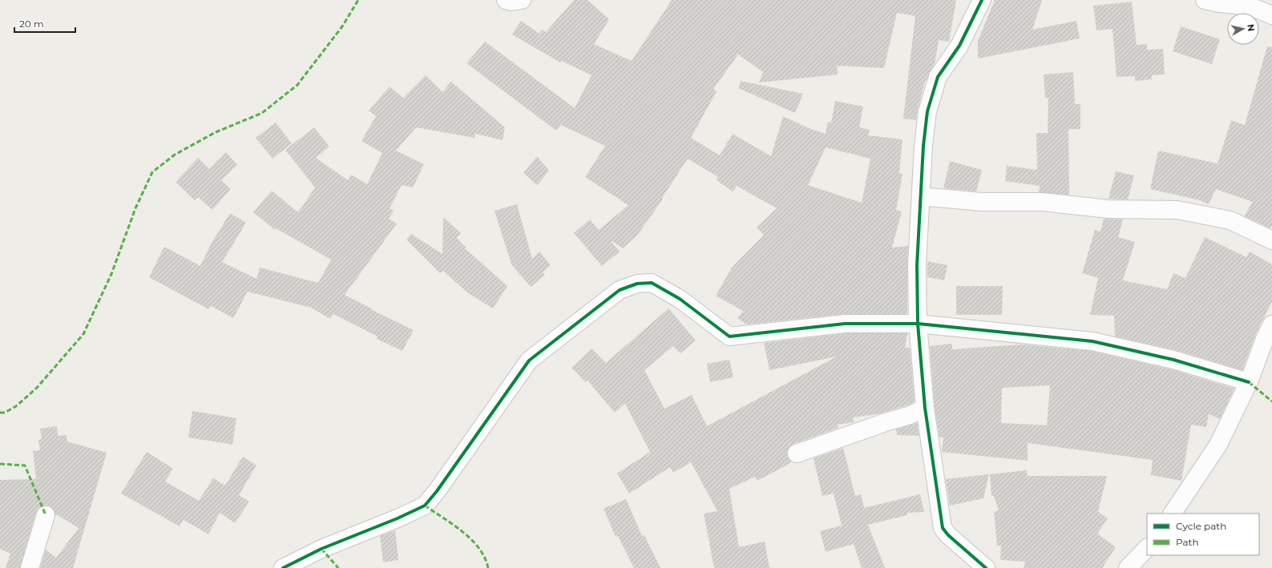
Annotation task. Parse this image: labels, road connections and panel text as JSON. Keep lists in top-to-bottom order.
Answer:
{
  "legend": ["Cycle path", "Path"],
  "scale_bar": "20 m",
  "north": "right"
}
